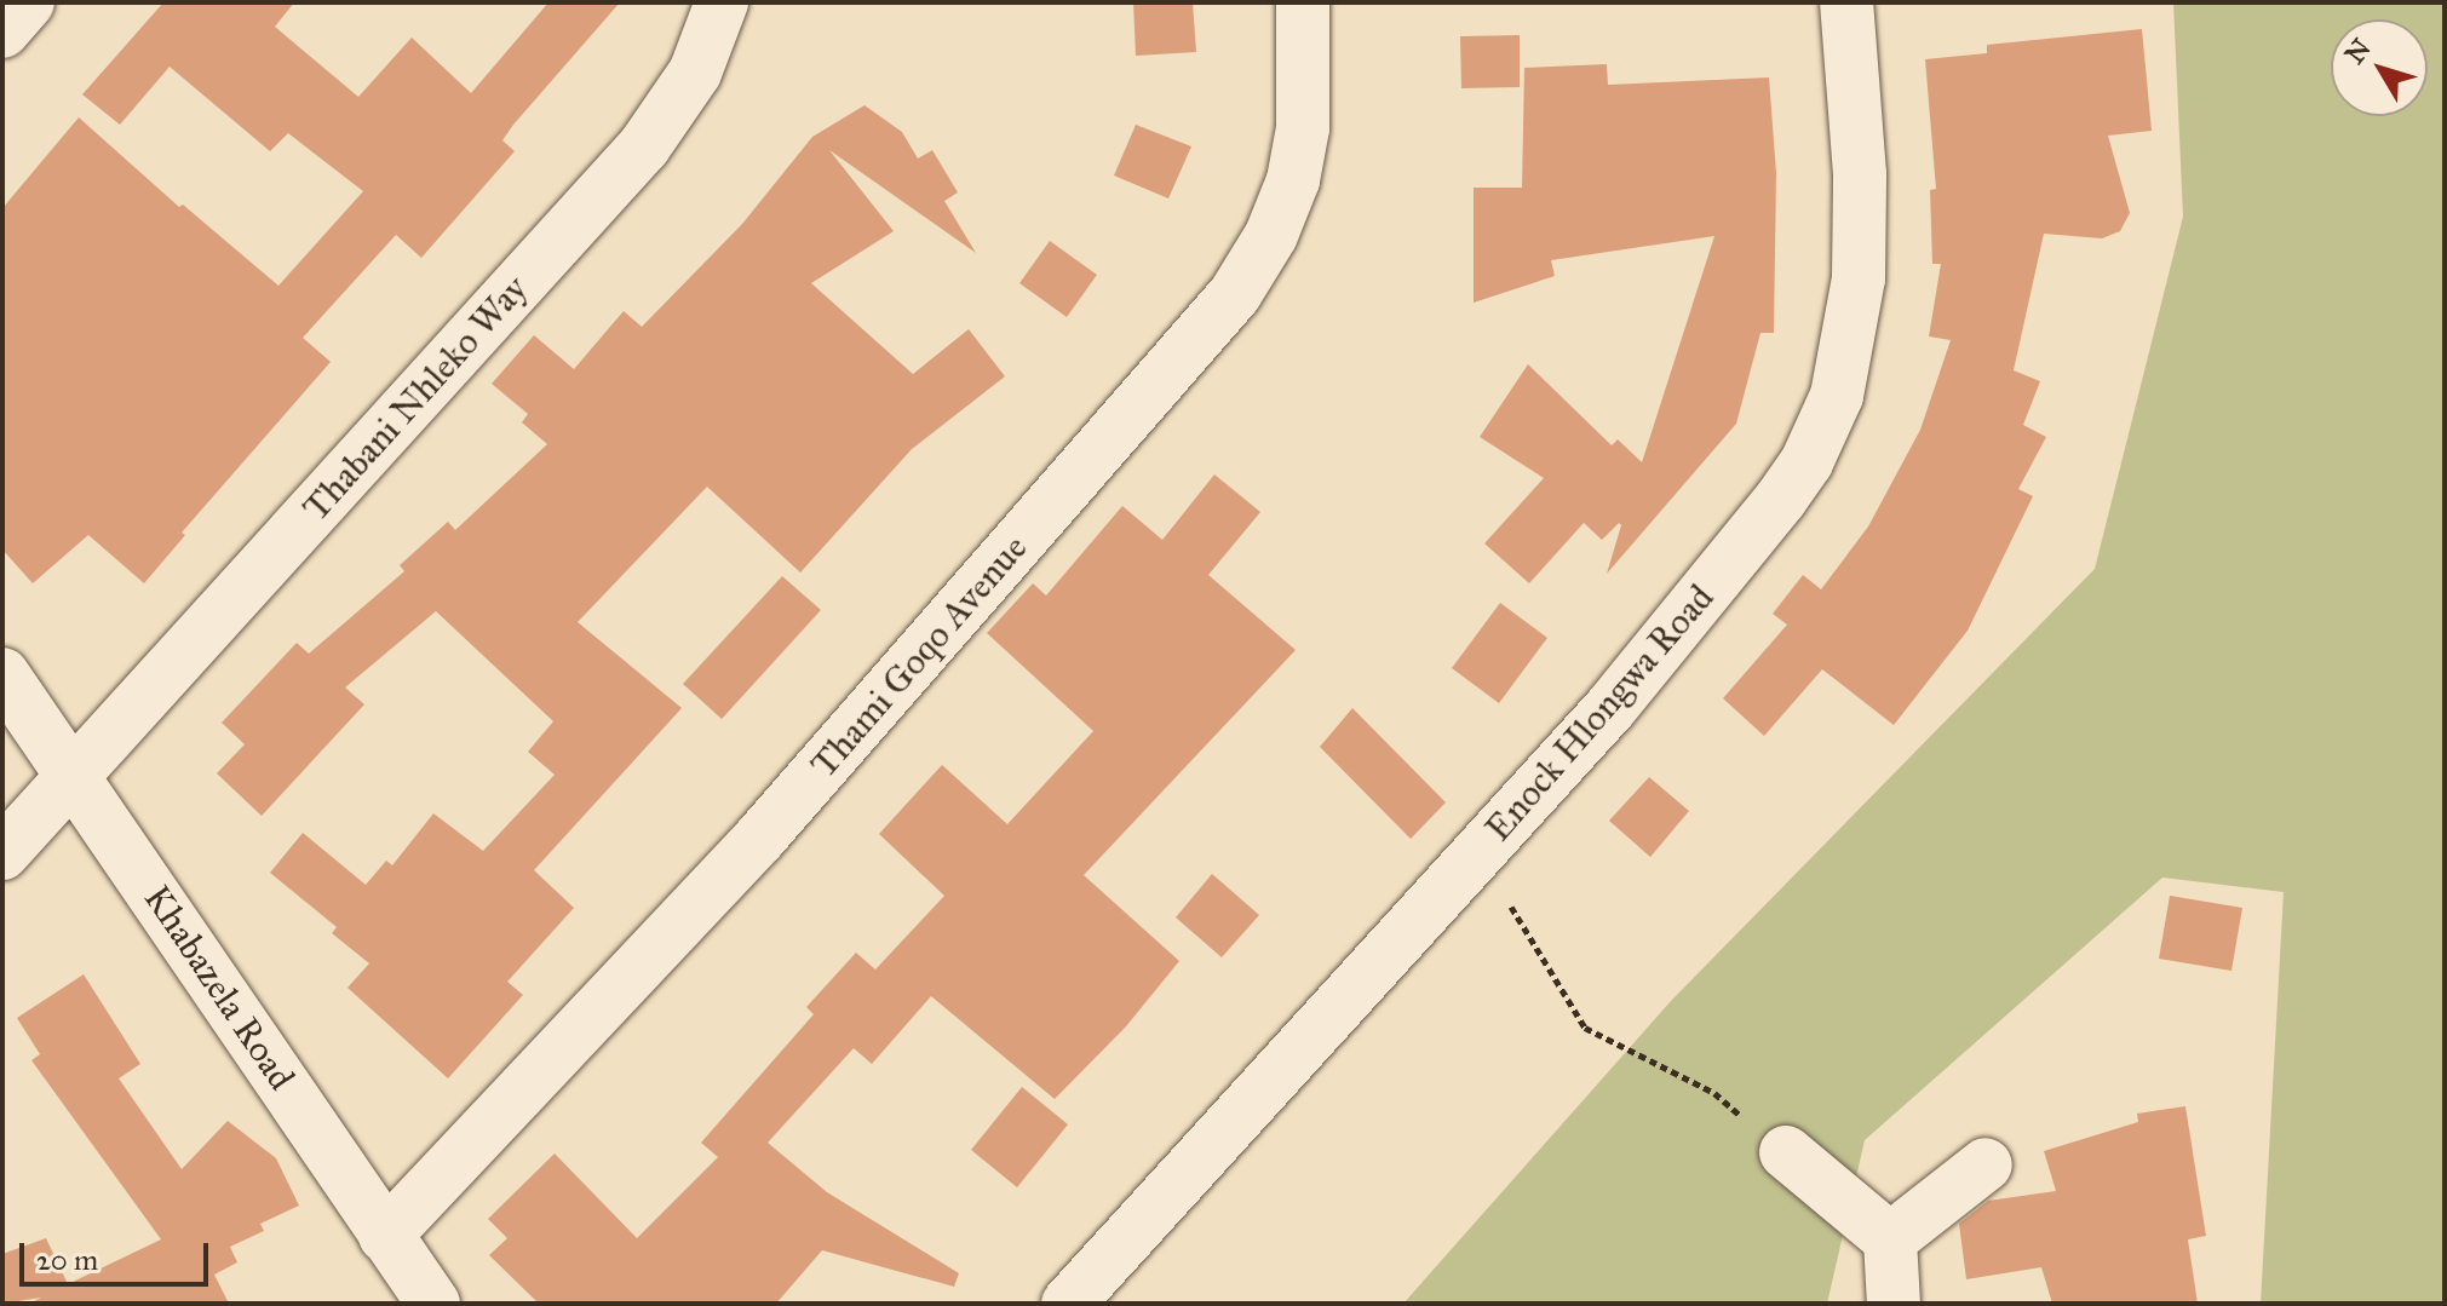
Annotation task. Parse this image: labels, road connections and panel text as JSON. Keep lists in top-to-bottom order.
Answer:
{
  "streets": {
    "street": [
      "Thabani Nhleko Way",
      "Thami Goqo Avenue",
      "Enock Hlongwa Road",
      "Khabazela Road"
    ]
  },
  "crossings": [
    ["Thabani Nhleko Way", "Khabazela Road"],
    ["Thami Goqo Avenue", "Khabazela Road"]
  ],
  "scale_bar": "20 m",
  "north": "top left"
}
